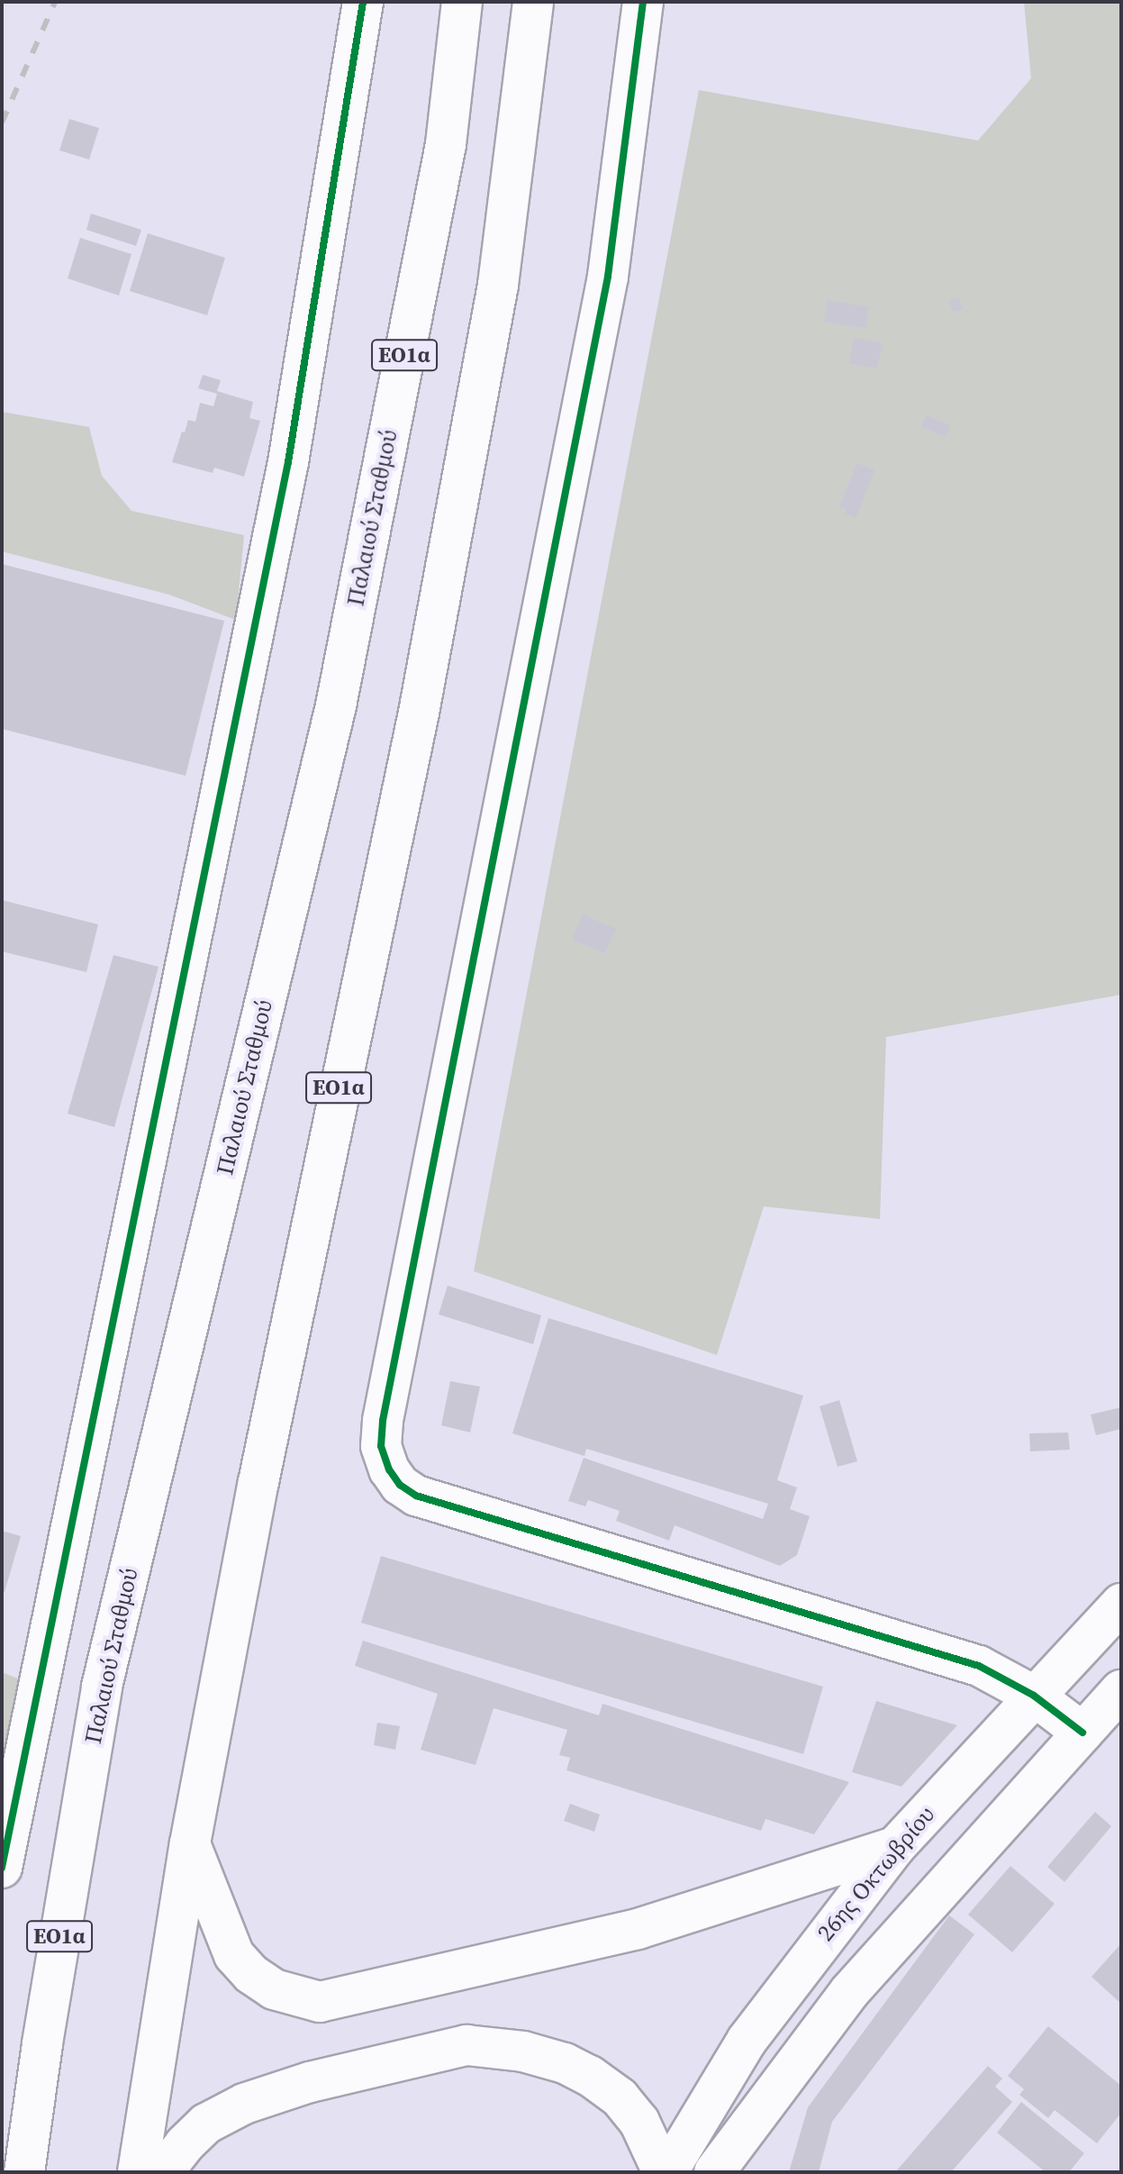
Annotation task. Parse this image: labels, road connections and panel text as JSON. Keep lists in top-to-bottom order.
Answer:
{
  "streets": {
    "main road": ["ΕΟ1α", "Παλαιού Σταθμού", "26ης Οκτωβρίου"]
  }
}
